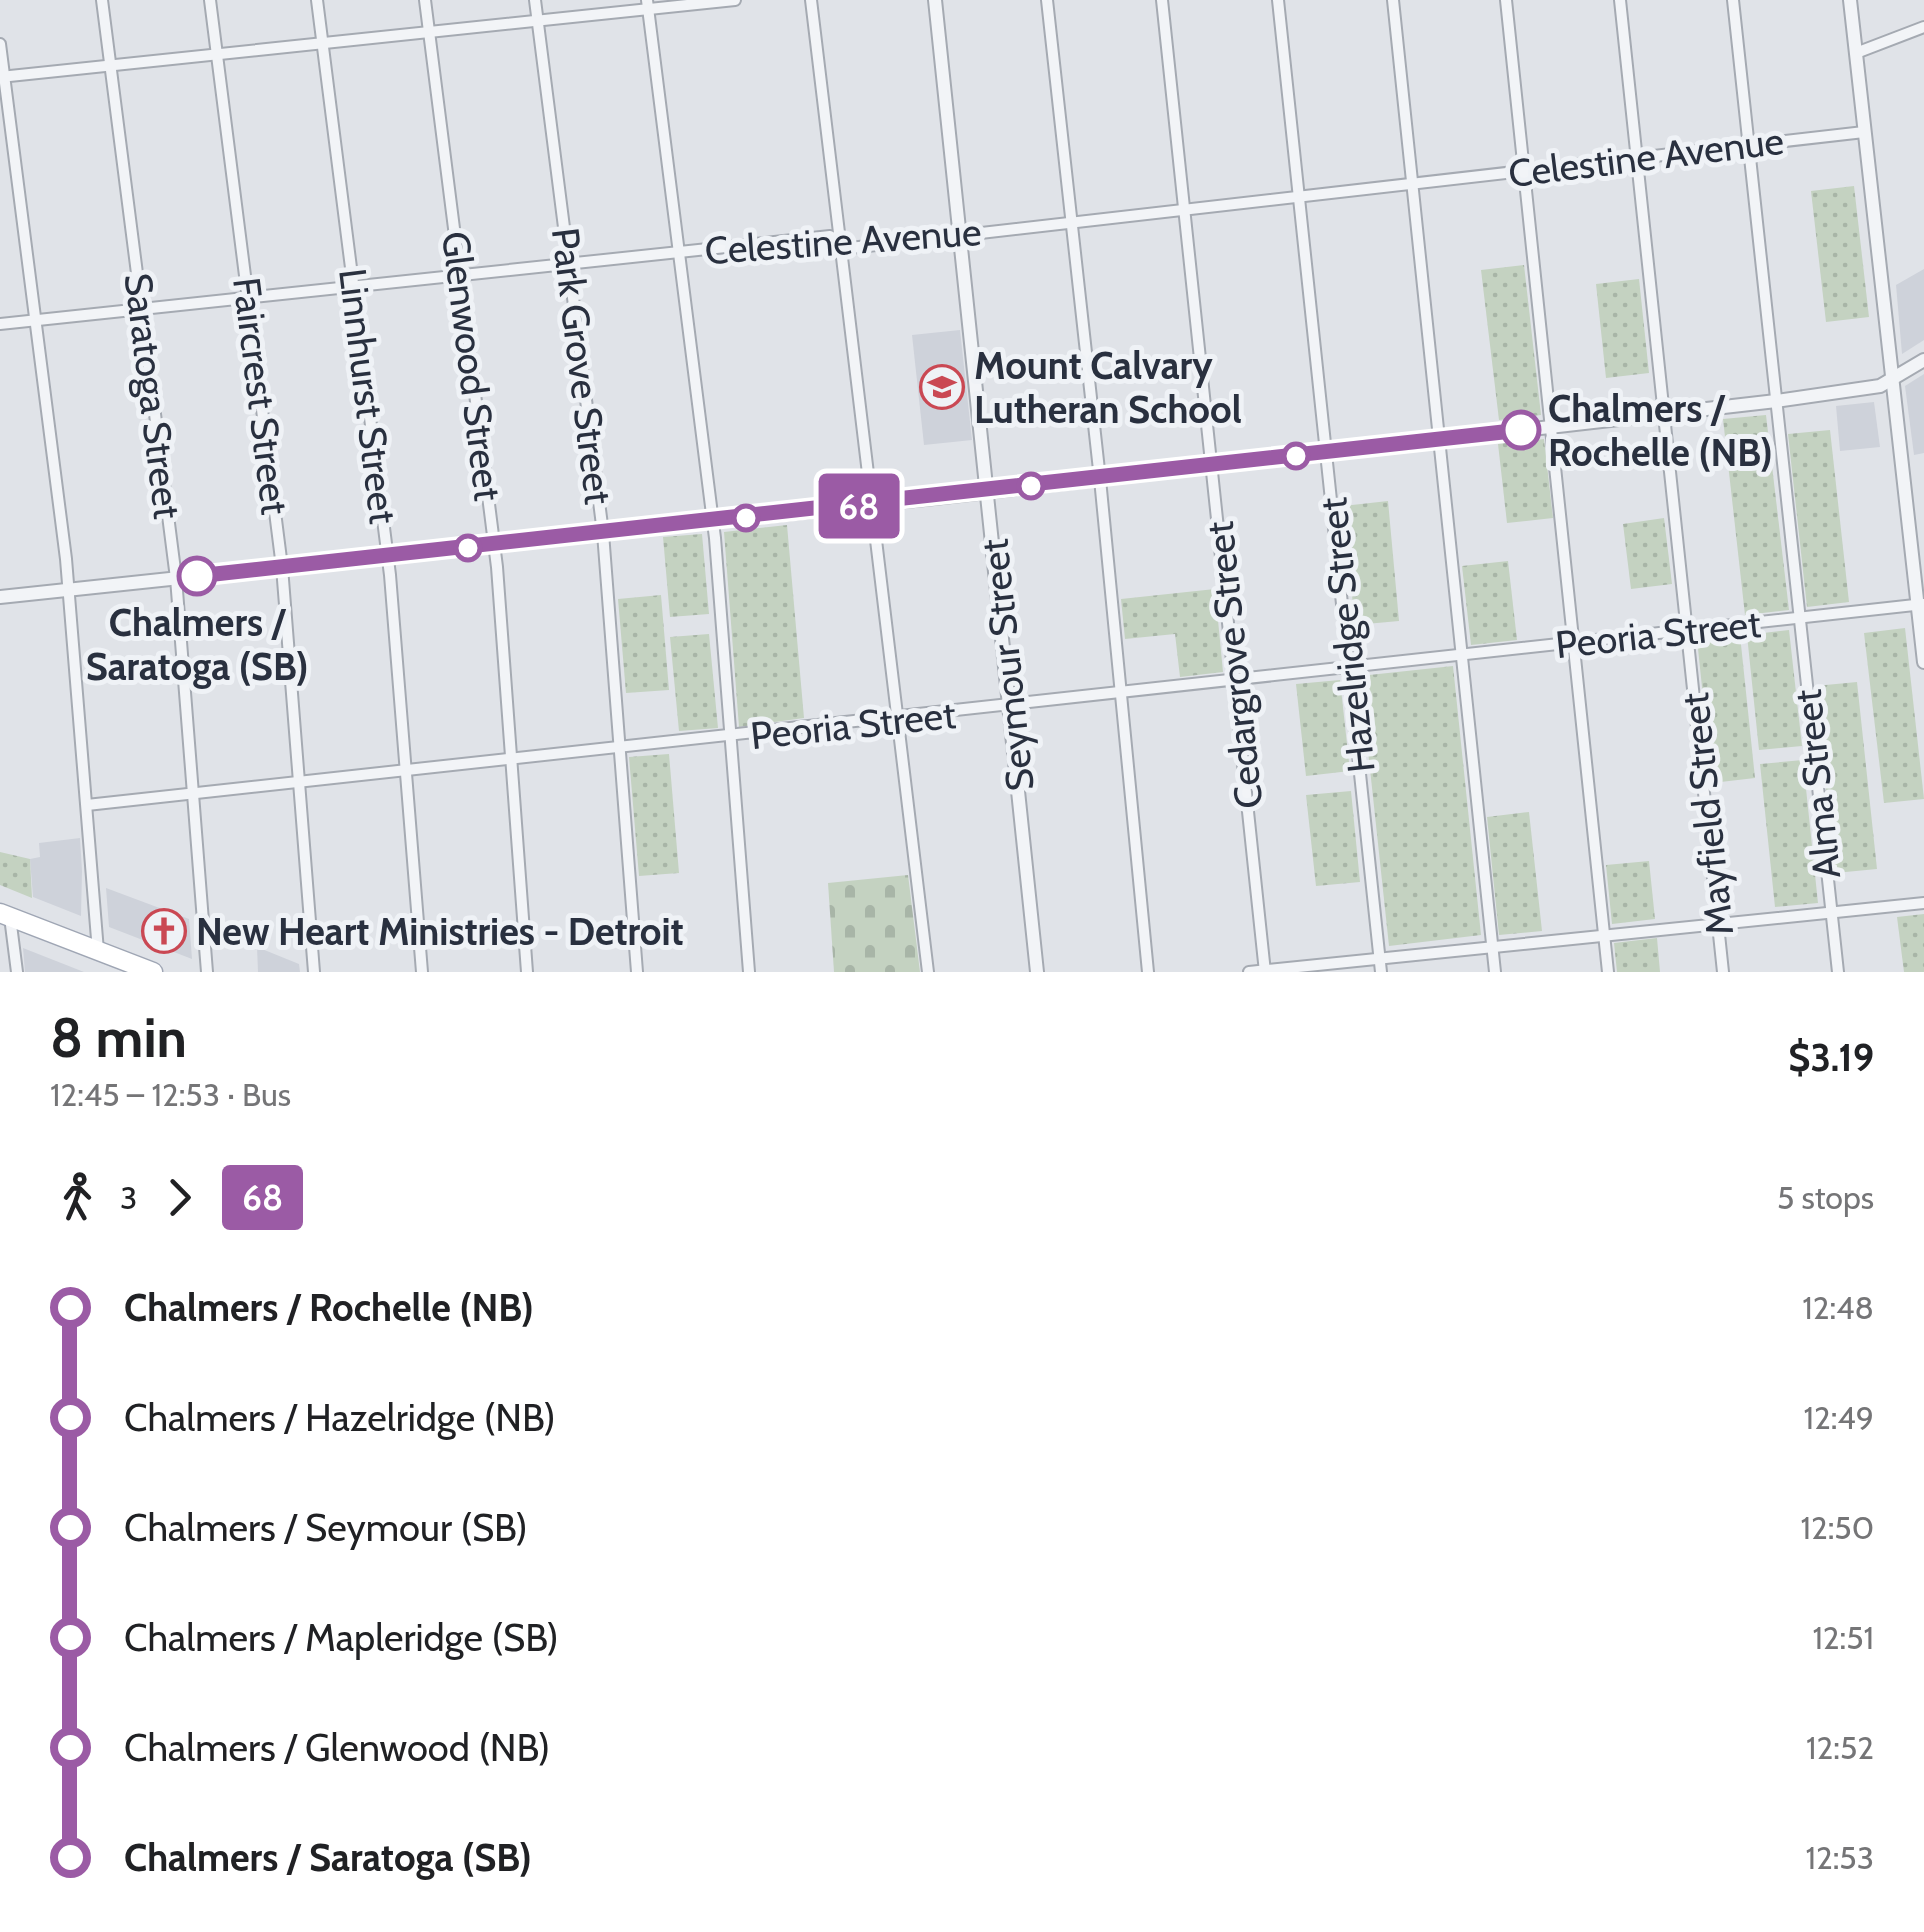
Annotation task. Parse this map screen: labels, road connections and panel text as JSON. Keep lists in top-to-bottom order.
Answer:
{
  "streets": {
    "street": [
      "Celestine Avenue",
      "Glenwood Street",
      "Park Grove Street",
      "Saratoga Street",
      "Faircrest Street",
      "Linnhurst Street",
      "Peoria Street",
      "Hazelridge Street",
      "Seymour Street",
      "Cedargrove Street",
      "Alma Street",
      "Mayfield Street"
    ]
  },
  "crossings": [
    ["Celestine Avenue", "Glenwood Street"],
    ["Celestine Avenue", "Park Grove Street"],
    ["Celestine Avenue", "Saratoga Street"],
    ["Celestine Avenue", "Faircrest Street"],
    ["Celestine Avenue", "Linnhurst Street"],
    ["Celestine Avenue", "Hazelridge Street"],
    ["Celestine Avenue", "Seymour Street"],
    ["Celestine Avenue", "Cedargrove Street"],
    ["Celestine Avenue", "Alma Street"],
    ["Celestine Avenue", "Mayfield Street"],
    ["Glenwood Street", "Peoria Street"],
    ["Park Grove Street", "Peoria Street"],
    ["Saratoga Street", "Peoria Street"],
    ["Faircrest Street", "Peoria Street"],
    ["Linnhurst Street", "Peoria Street"],
    ["Peoria Street", "Hazelridge Street"],
    ["Peoria Street", "Seymour Street"],
    ["Peoria Street", "Cedargrove Street"],
    ["Peoria Street", "Alma Street"],
    ["Peoria Street", "Mayfield Street"]
  ],
  "places": {
    "school or university": ["Mount Calvary Lutheran School"],
    "other": ["Chalmers / Rochelle (NB)", "Chalmers / Saratoga (SB)"],
    "church": ["New Heart Ministries - Detroit"]
  },
  "lines": ["bus line 68"],
  "page": {
    "on_map": "68",
    "heading": ["8 min", "12:45 – 12:53 · Bus", "$3.19"],
    "legs": ["3", "68", "5 stops"],
    "list": [
      {
        "name": "Chalmers / Rochelle (NB)",
        "value": "12:48"
      },
      {
        "name": "Chalmers / Hazelridge (NB)",
        "value": "12:49"
      },
      {
        "name": "Chalmers / Seymour (SB)",
        "value": "12:50"
      },
      {
        "name": "Chalmers / Mapleridge (SB)",
        "value": "12:51"
      },
      {
        "name": "Chalmers / Glenwood (NB)",
        "value": "12:52"
      },
      {
        "name": "Chalmers / Saratoga (SB)",
        "value": "12:53"
      }
    ]
  }
}
